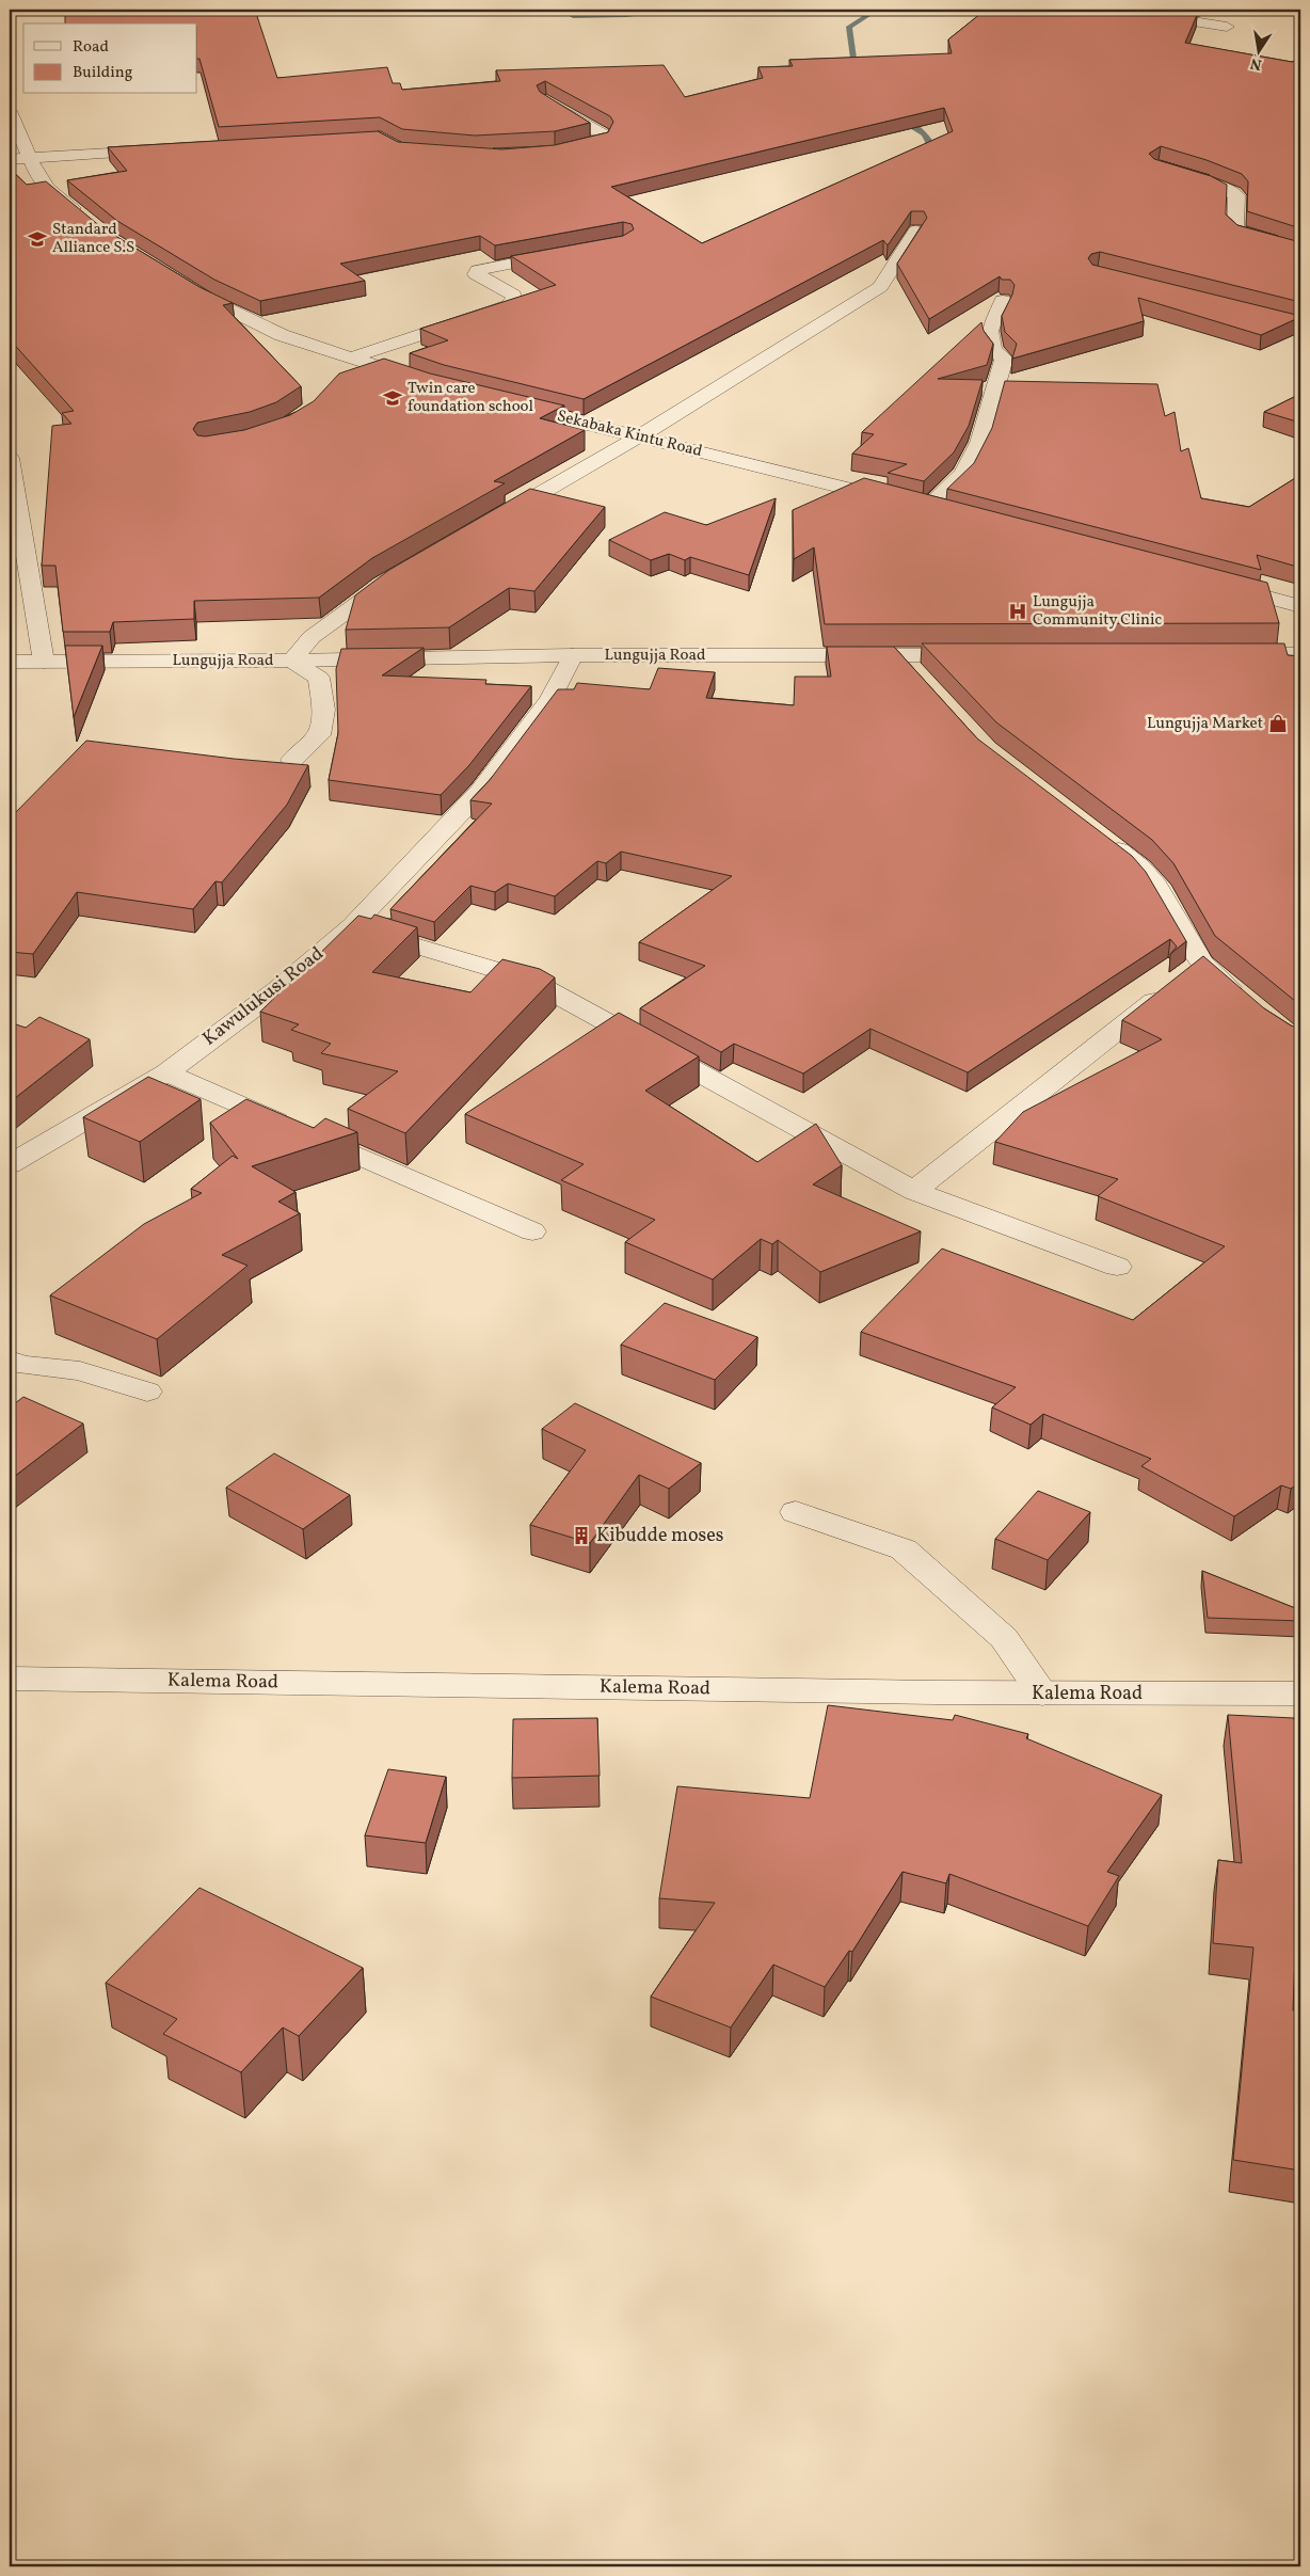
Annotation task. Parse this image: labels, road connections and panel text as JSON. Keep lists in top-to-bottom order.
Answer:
{
  "streets": {
    "street": [
      "Sekabaka Kintu Road",
      "Lungujja Road",
      "Kawulukusi Road",
      "Kalema Road"
    ]
  },
  "crossings": [
    ["Lungujja Road", "Kawulukusi Road"]
  ],
  "places": {
    "school or university": ["Standard Alliance S.S", "Twin care foundation school"],
    "hospital": ["Lungujja Community Clinic"],
    "shop": ["Lungujja Market"],
    "building": ["Kibudde moses"]
  },
  "legend": ["Road", "Building"],
  "north": "bottom"
}
